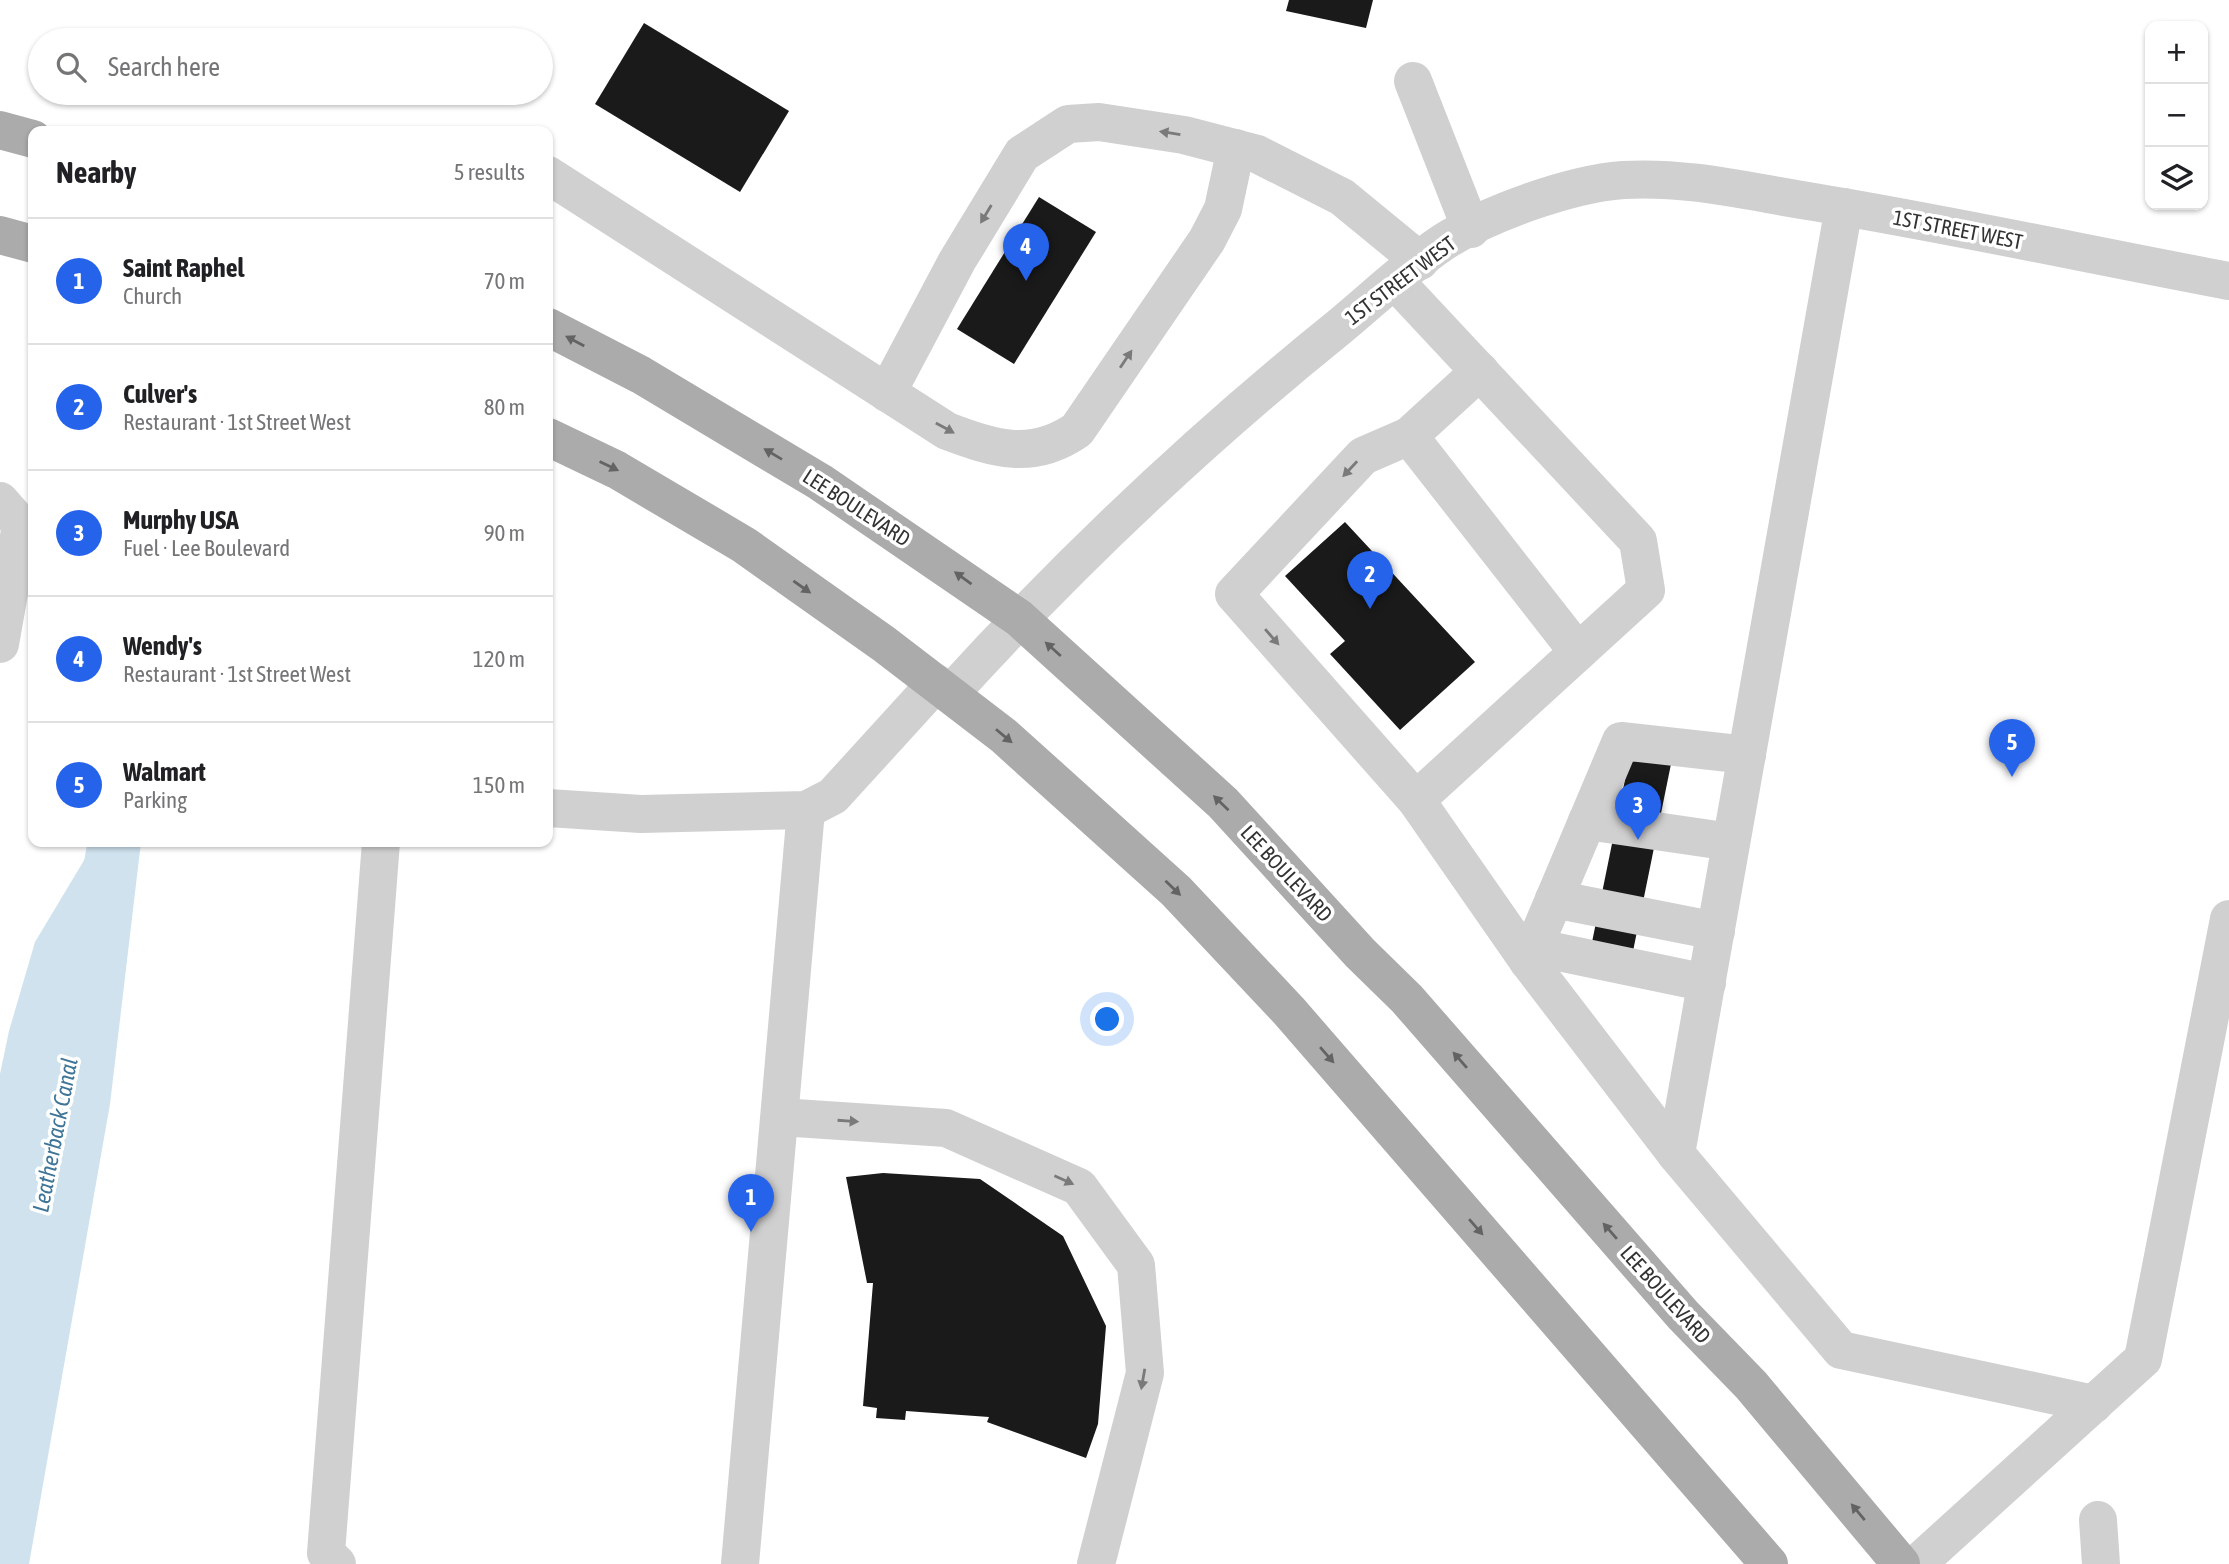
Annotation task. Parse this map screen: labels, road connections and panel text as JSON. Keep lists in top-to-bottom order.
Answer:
{
  "streets": {
    "main road": ["LEE BOULEVARD"],
    "street": ["1ST STREET WEST"]
  },
  "crossings": [
    ["1ST STREET WEST", "LEE BOULEVARD"]
  ],
  "water": ["Leatherback Canal"],
  "page": {
    "map_buttons": ["+", "−"],
    "search": "Search here",
    "heading": ["Nearby", "5 results"],
    "list": [
      {
        "mark": "1",
        "name": "Saint Raphel",
        "note": "Church",
        "value": "70 m"
      },
      {
        "mark": "2",
        "name": "Culver's",
        "note": "Restaurant · 1st Street West",
        "value": "80 m"
      },
      {
        "mark": "3",
        "name": "Murphy USA",
        "note": "Fuel · Lee Boulevard",
        "value": "90 m"
      },
      {
        "mark": "4",
        "name": "Wendy's",
        "note": "Restaurant · 1st Street West",
        "value": "120 m"
      },
      {
        "mark": "5",
        "name": "Walmart",
        "note": "Parking",
        "value": "150 m"
      }
    ],
    "pins": [
      "4",
      "2",
      "5",
      "3",
      "1"
    ]
  }
}
